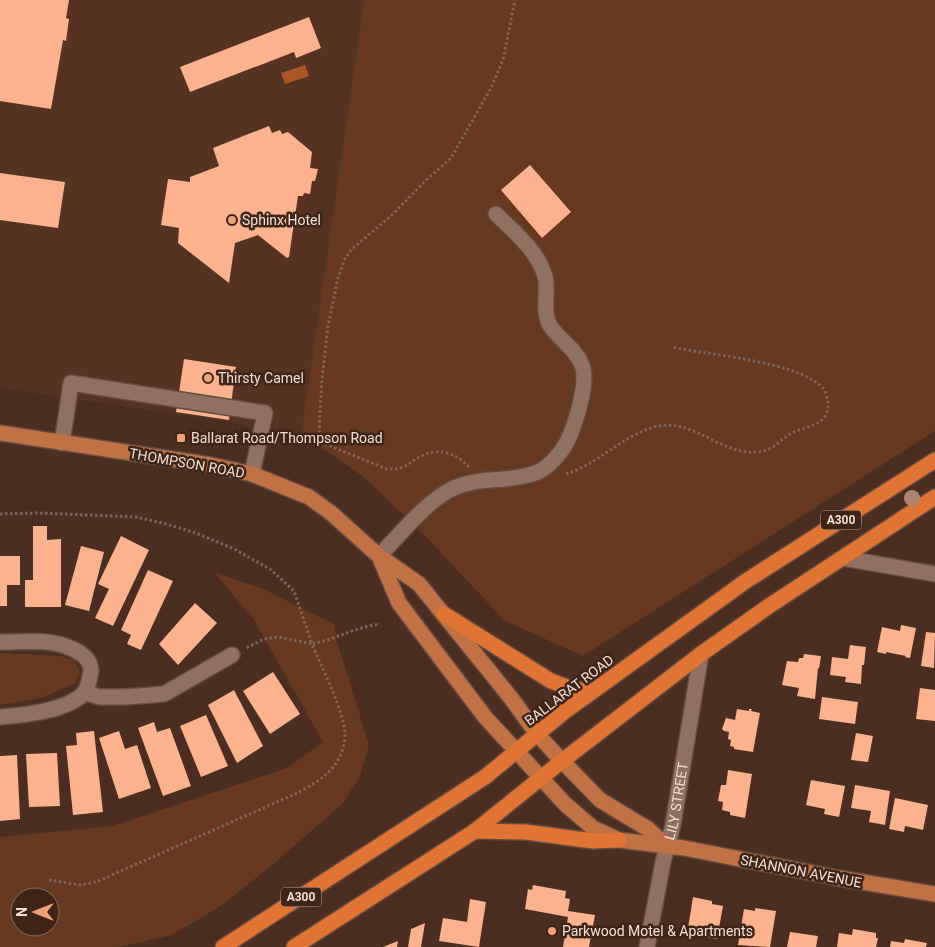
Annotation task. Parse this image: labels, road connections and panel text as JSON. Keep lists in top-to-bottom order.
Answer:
{
  "streets": {
    "highway": ["A300", "BALLARAT ROAD"],
    "main road": ["THOMPSON ROAD", "SHANNON AVENUE"],
    "street": ["LILY STREET"]
  },
  "crossings": [
    ["THOMPSON ROAD", "A300"],
    ["THOMPSON ROAD", "BALLARAT ROAD"],
    ["THOMPSON ROAD", "SHANNON AVENUE"],
    ["A300", "LILY STREET"],
    ["A300", "SHANNON AVENUE"],
    ["LILY STREET", "SHANNON AVENUE"]
  ],
  "places": {
    "other": ["Sphinx Hotel", "Thirsty Camel", "Parkwood Motel & Apartments"],
    "transit": ["Ballarat Road/Thompson Road"]
  },
  "north": "left"
}
